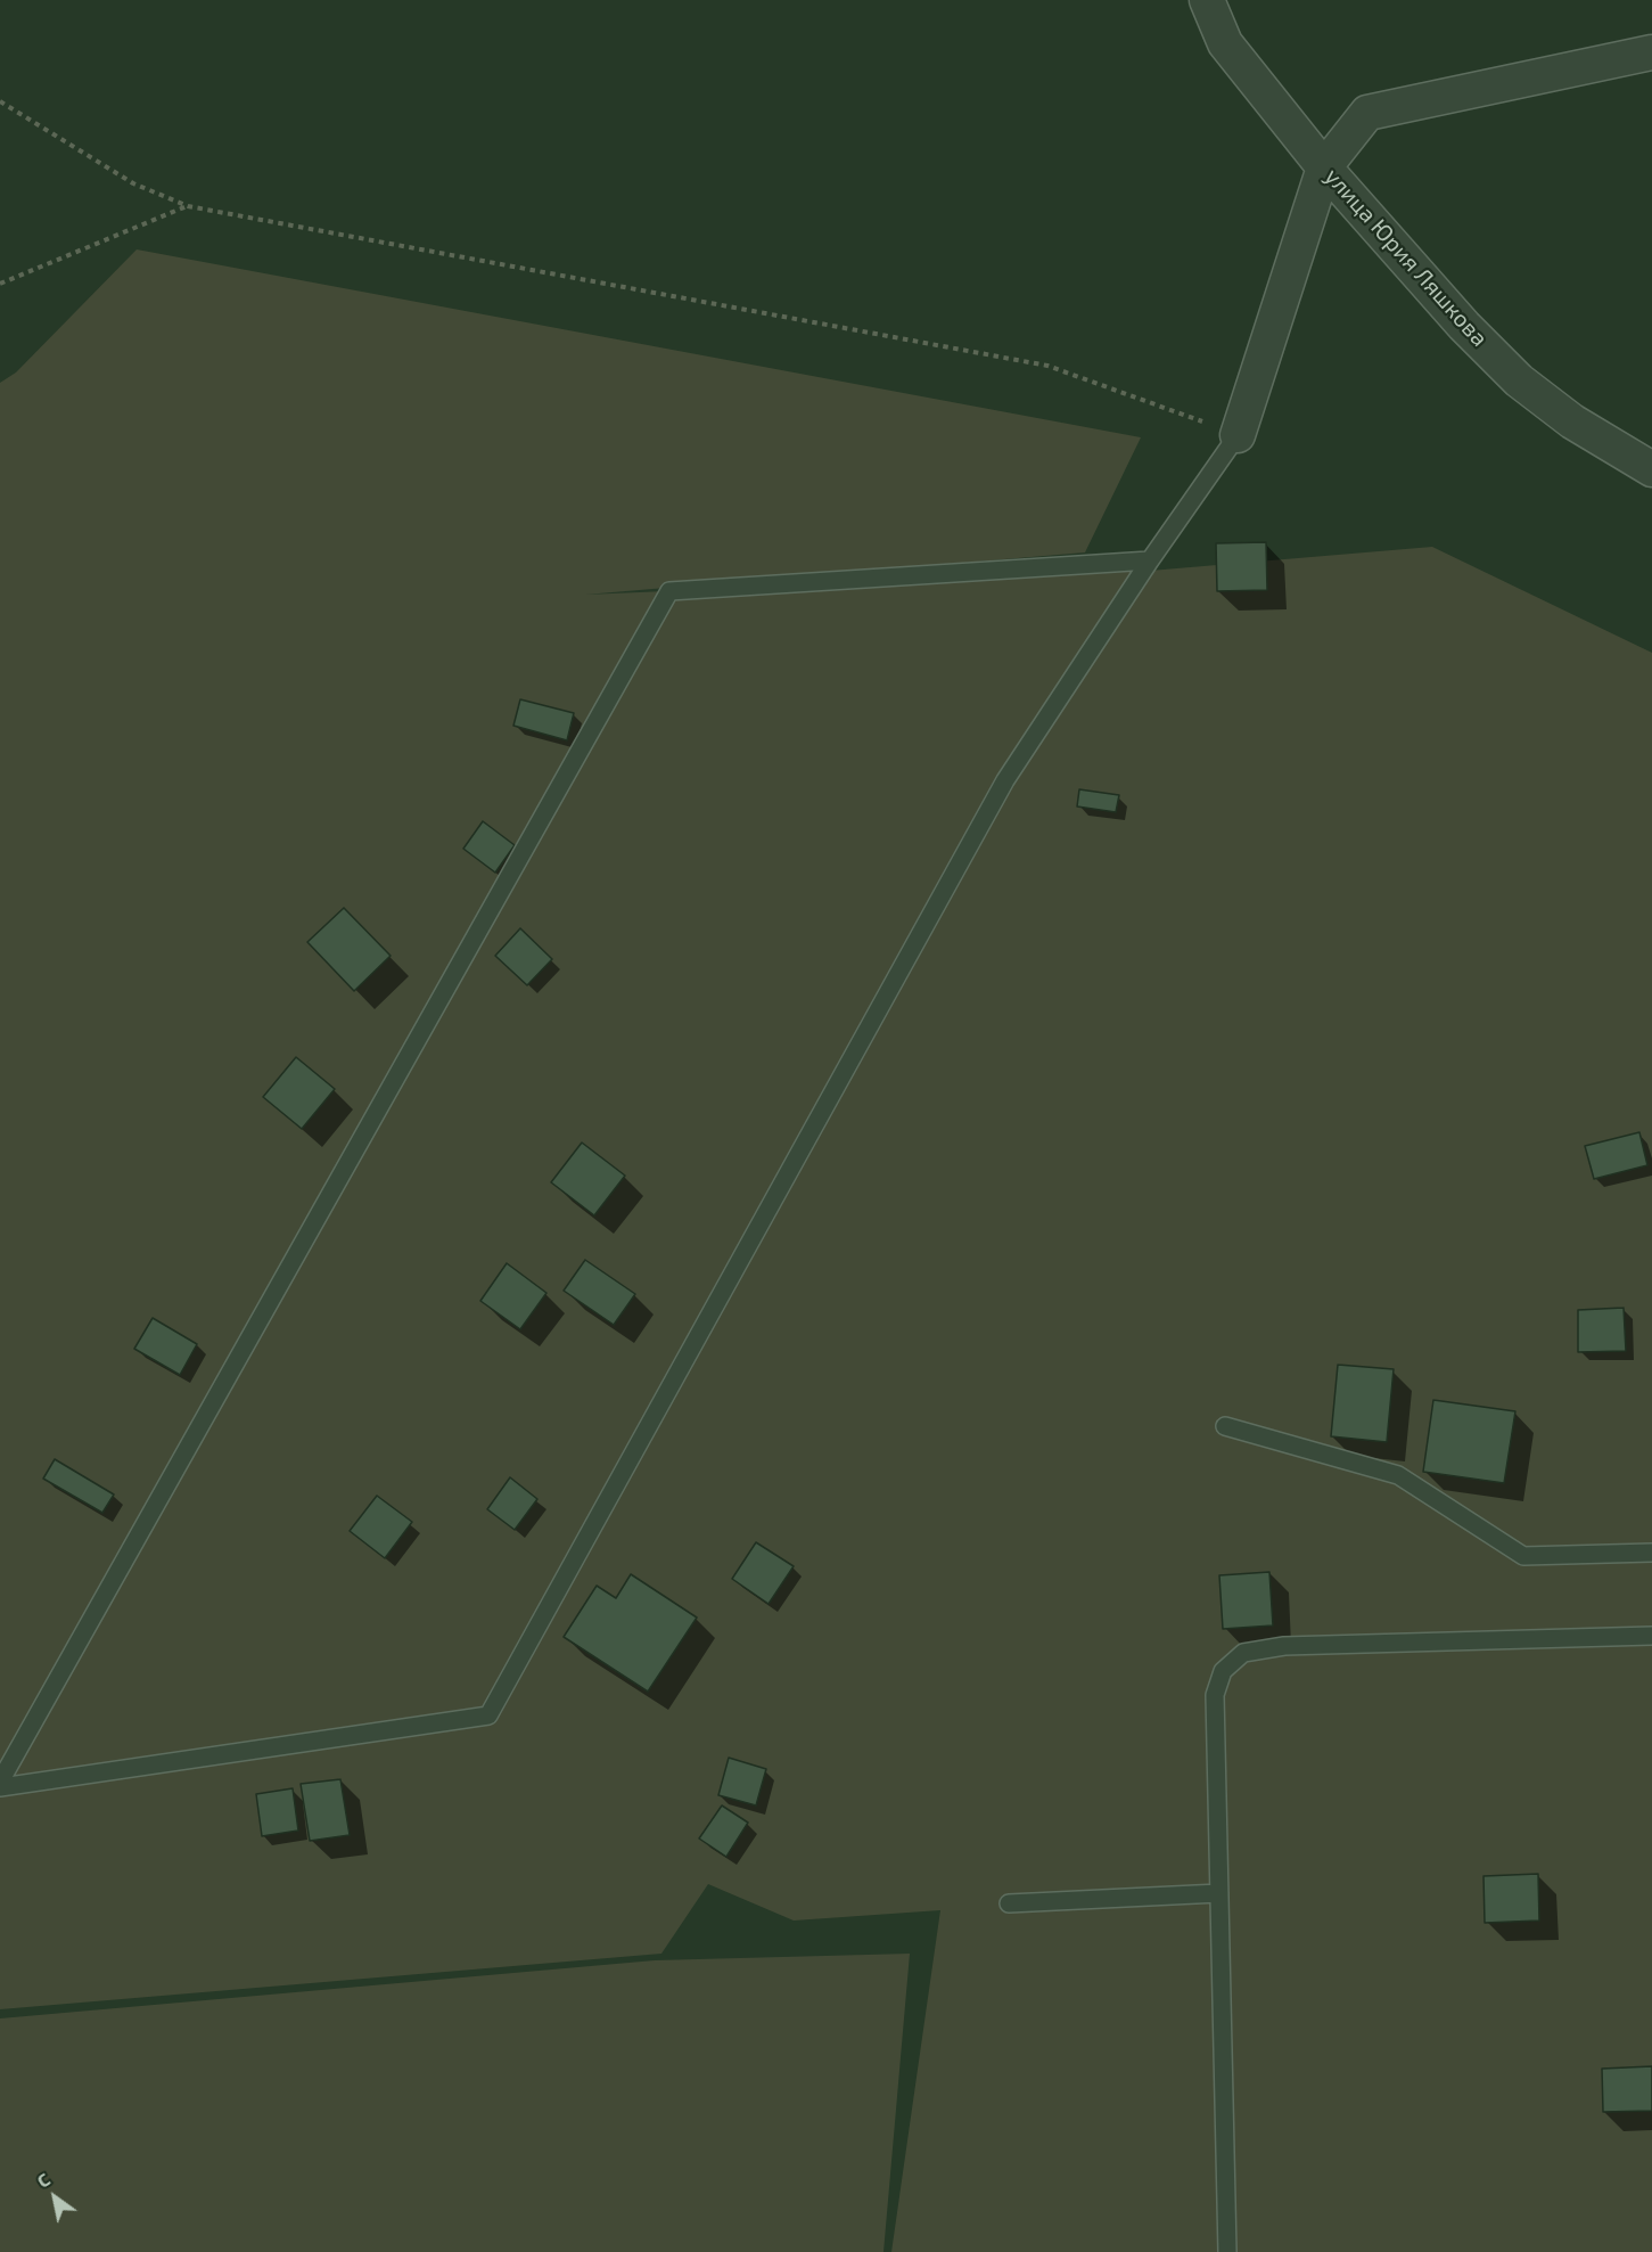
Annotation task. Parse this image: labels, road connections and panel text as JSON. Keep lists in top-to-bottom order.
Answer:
{
  "streets": {
    "street": ["улица Юрия Ляшкова"]
  },
  "north": "top left"
}
